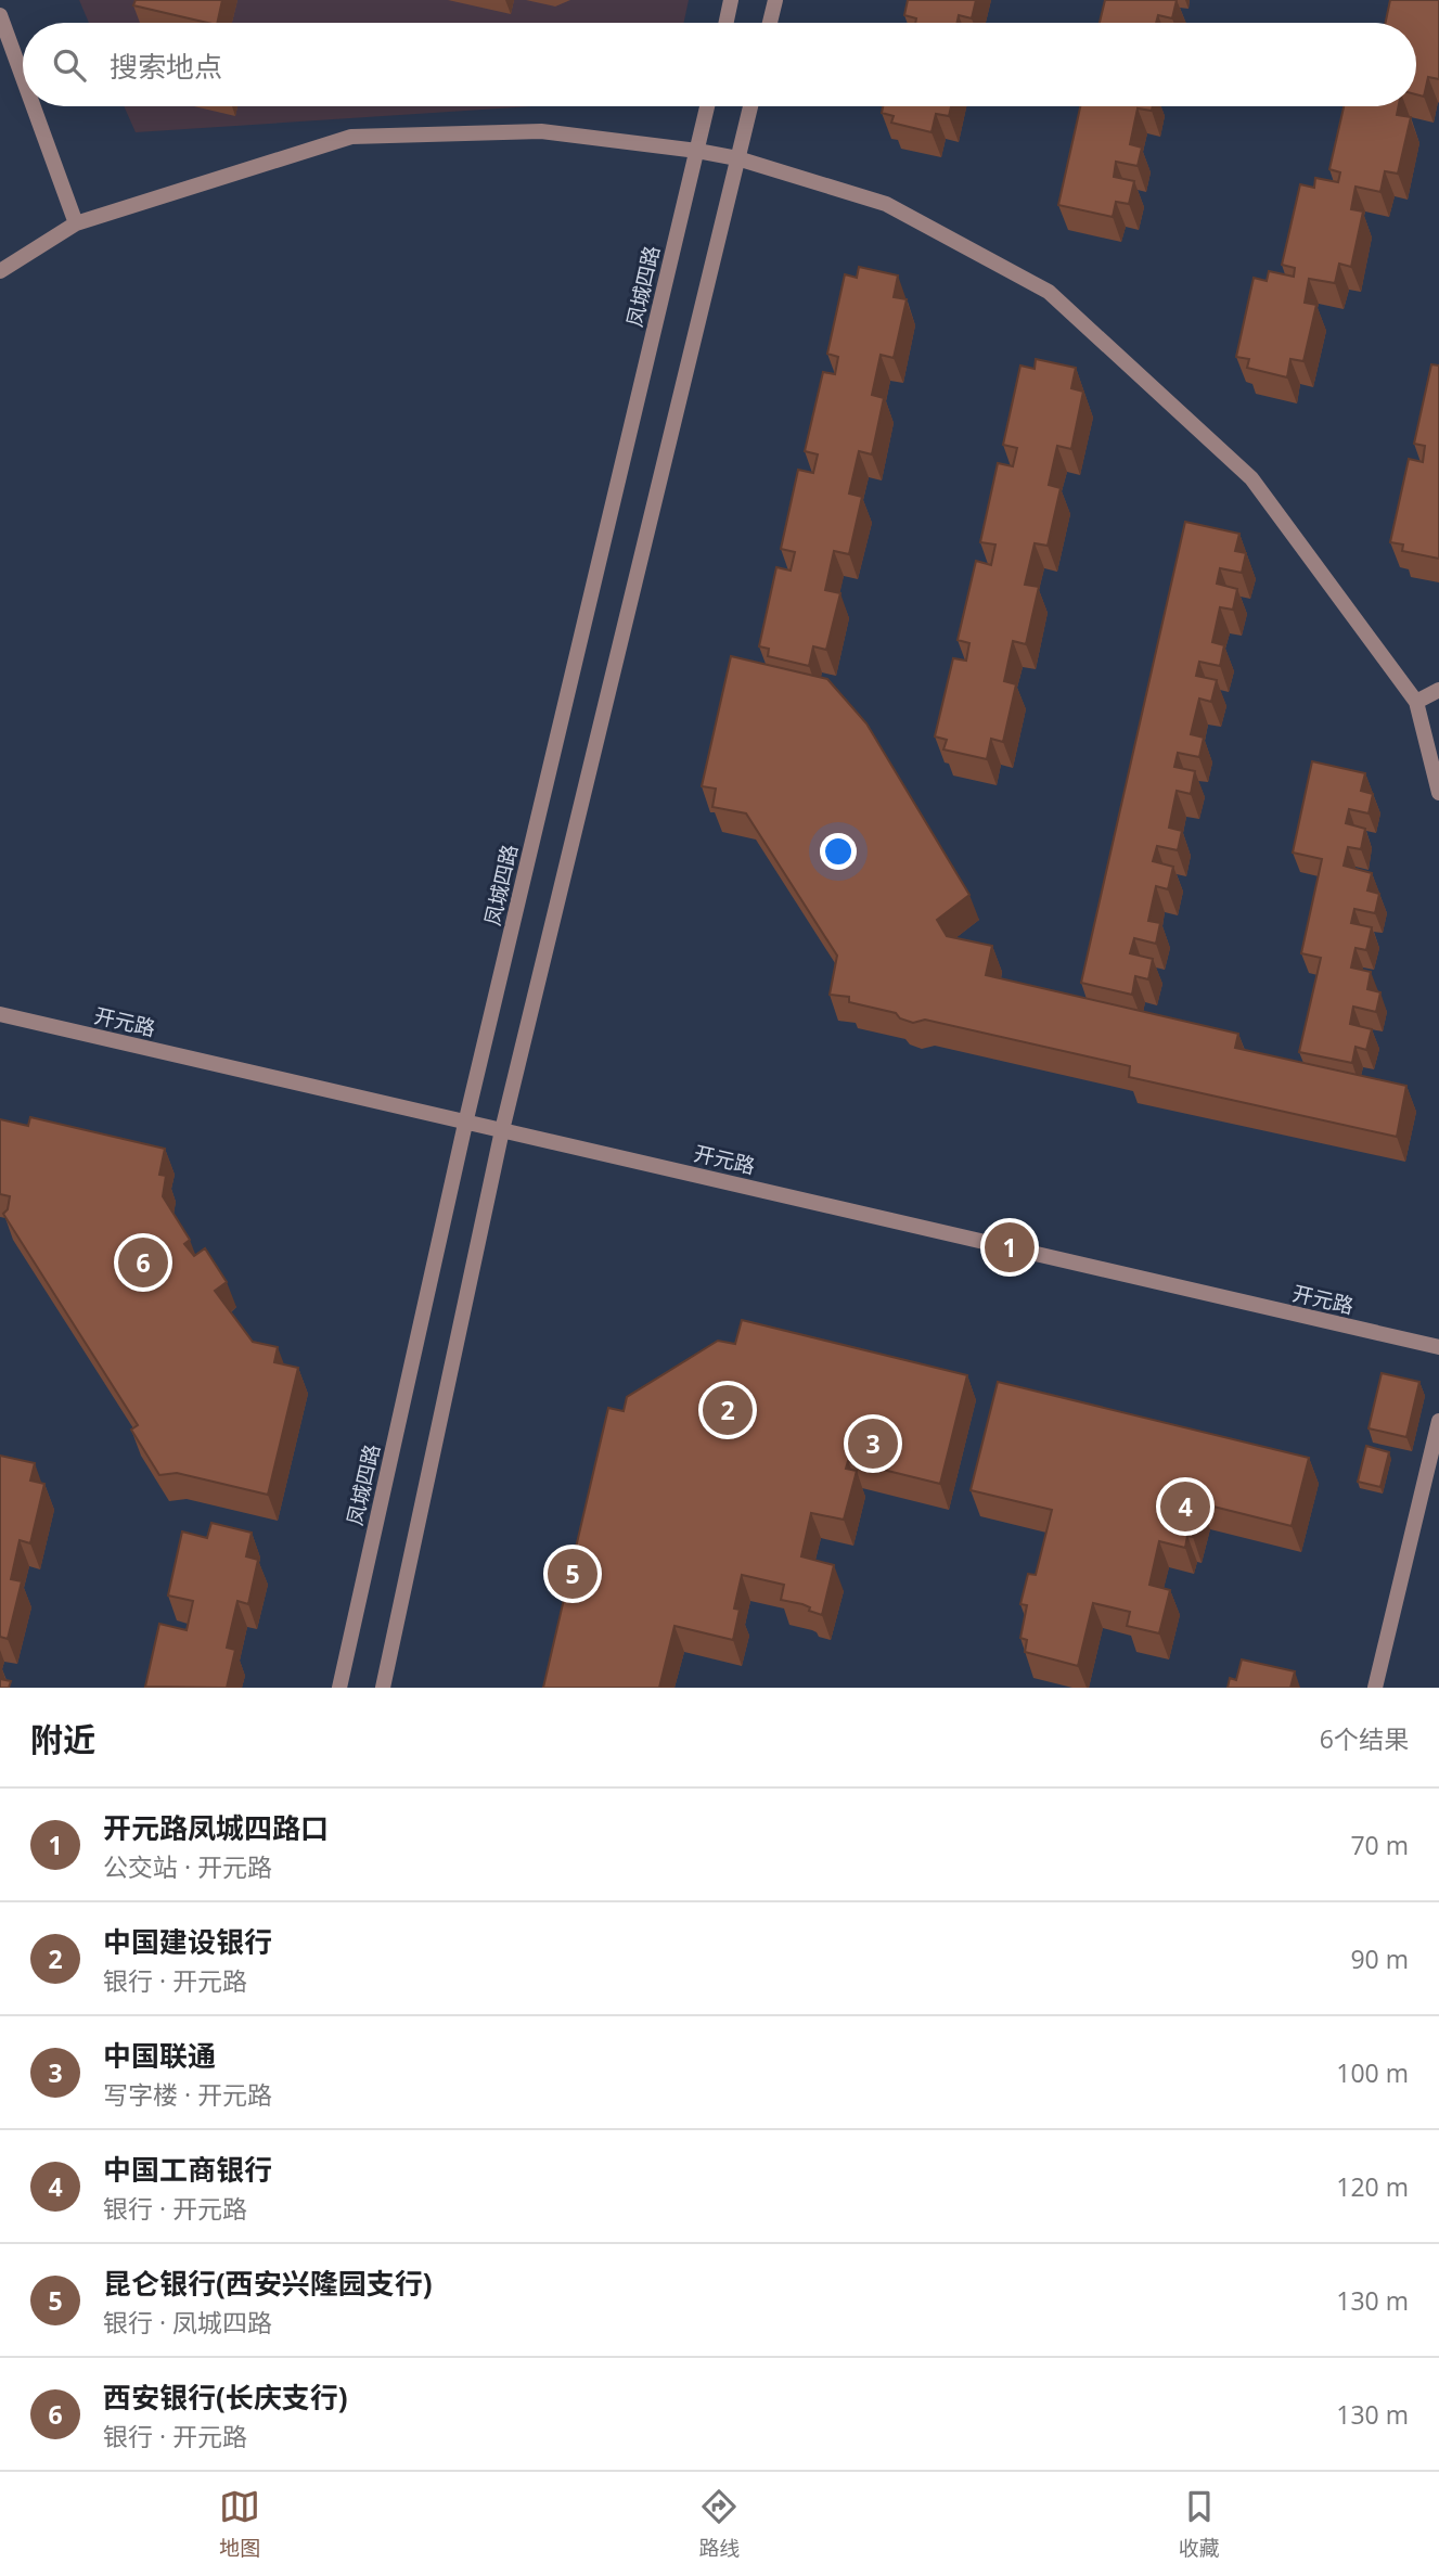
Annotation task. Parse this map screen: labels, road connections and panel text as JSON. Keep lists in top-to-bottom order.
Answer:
{
  "streets": {
    "street": ["凤城四路", "开元路"]
  },
  "crossings": [
    ["凤城四路", "开元路"]
  ],
  "page": {
    "search": "搜索地点",
    "pins": [
      "1",
      "6",
      "2",
      "3",
      "4",
      "5"
    ],
    "heading": ["附近", "6个结果"],
    "list": [
      {
        "mark": "1",
        "name": "开元路凤城四路口",
        "note": "公交站 · 开元路",
        "value": "70 m"
      },
      {
        "mark": "2",
        "name": "中国建设银行",
        "note": "银行 · 开元路",
        "value": "90 m"
      },
      {
        "mark": "3",
        "name": "中国联通",
        "note": "写字楼 · 开元路",
        "value": "100 m"
      },
      {
        "mark": "4",
        "name": "中国工商银行",
        "note": "银行 · 开元路",
        "value": "120 m"
      },
      {
        "mark": "5",
        "name": "昆仑银行(西安兴隆园支行)",
        "note": "银行 · 凤城四路",
        "value": "130 m"
      },
      {
        "mark": "6",
        "name": "西安银行(长庆支行)",
        "note": "银行 · 开元路",
        "value": "130 m"
      }
    ],
    "nav": ["地图", "路线", "收藏"]
  }
}
